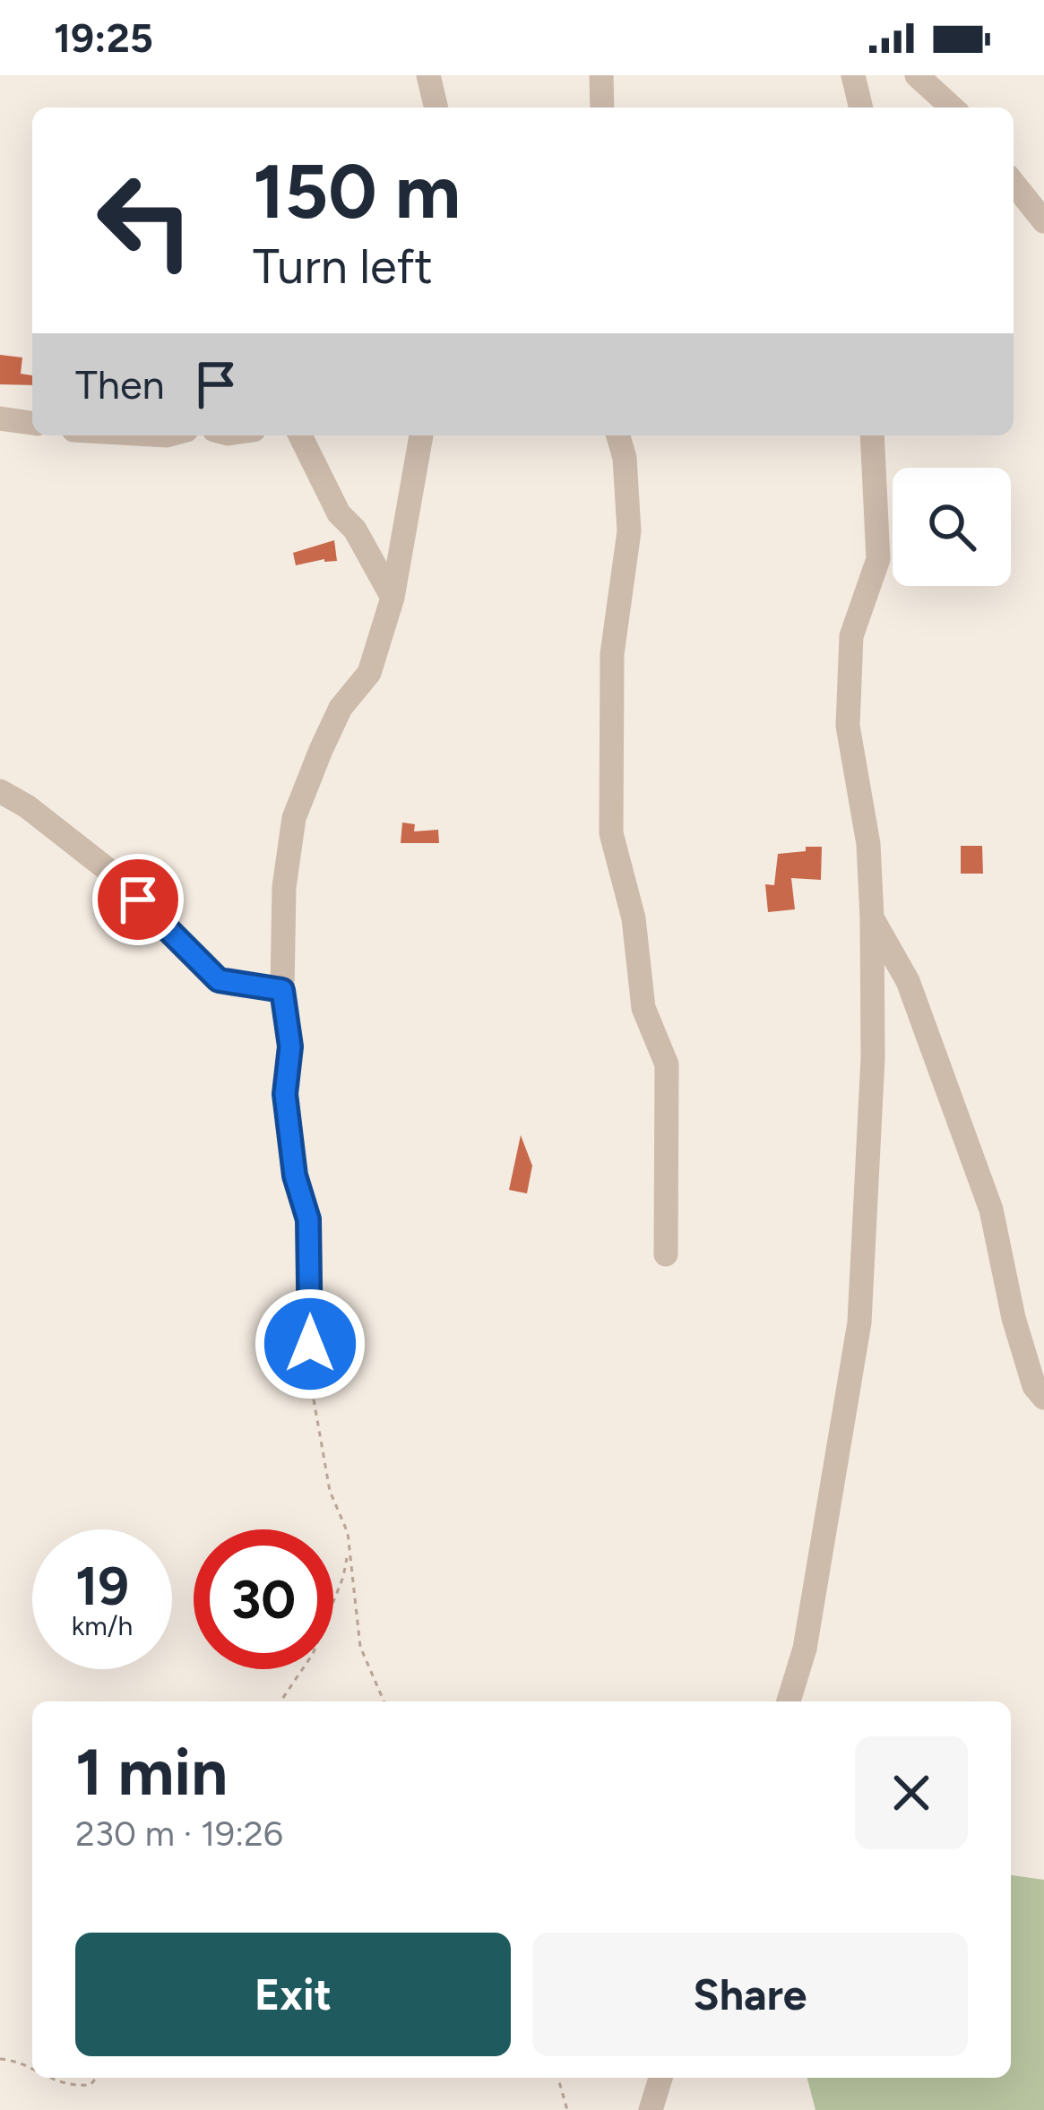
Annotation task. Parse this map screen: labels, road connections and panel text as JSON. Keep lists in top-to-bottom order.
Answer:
{
  "page": {
    "status": "19:25",
    "turn": ["150 m", "Turn left"],
    "then": "Then",
    "speed": "19 km/h",
    "limit": "30",
    "heading": ["1 min", "230 m · 19:26"],
    "buttons": ["Exit", "Share"]
  }
}
